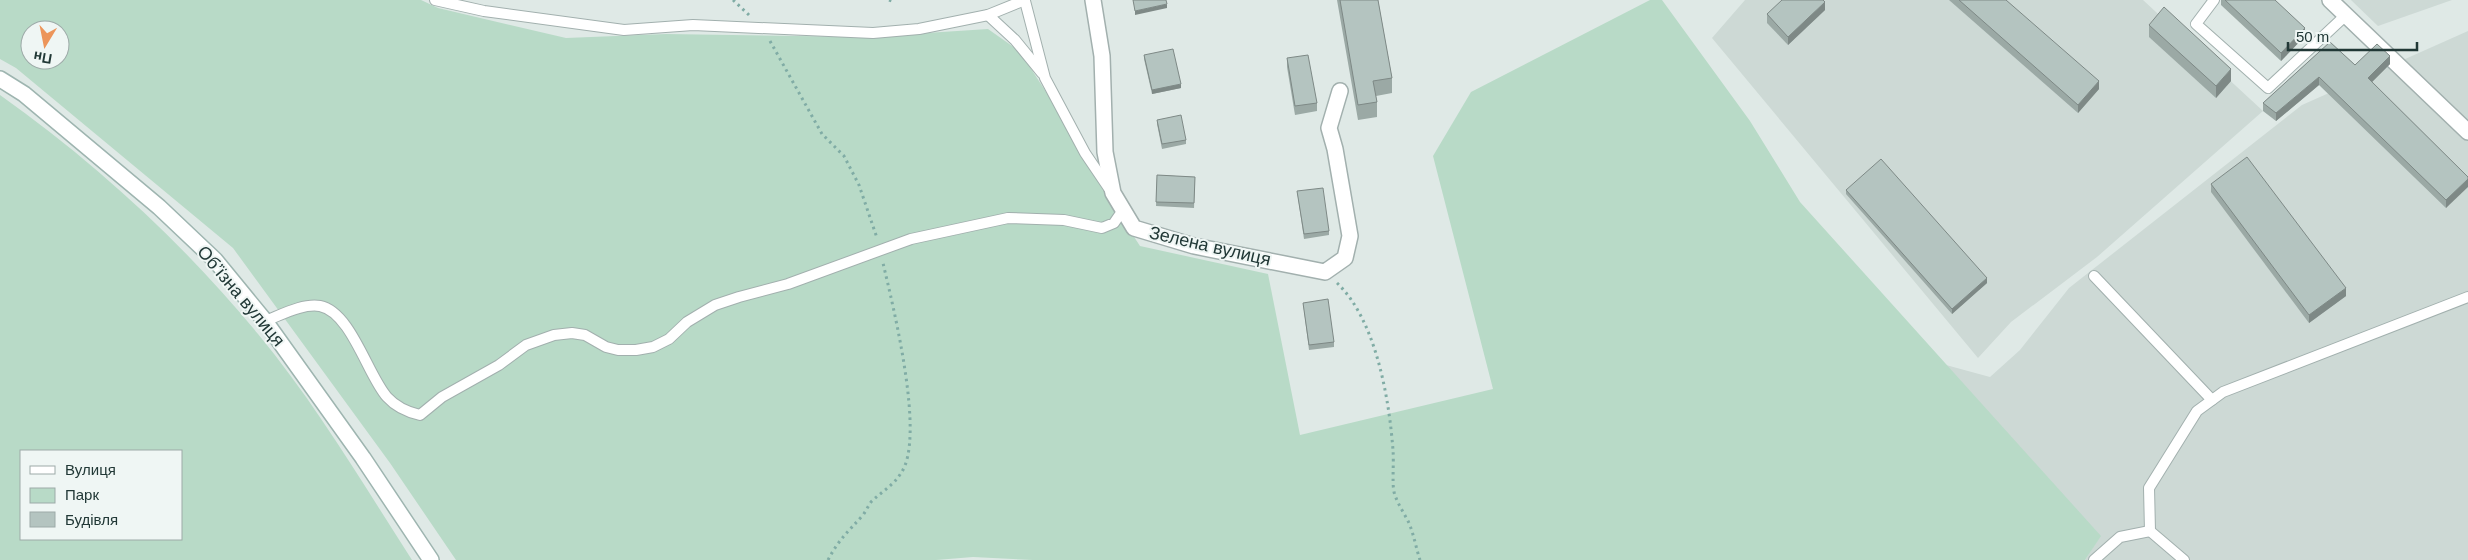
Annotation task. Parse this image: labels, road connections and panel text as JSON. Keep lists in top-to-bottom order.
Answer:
{
  "streets": {
    "street": ["Зелена вулиця", "Об’їзна вулиця"]
  },
  "legend": ["Вулиця", "Парк", "Будівля"],
  "scale_bar": "50 m",
  "north": "bottom"
}
